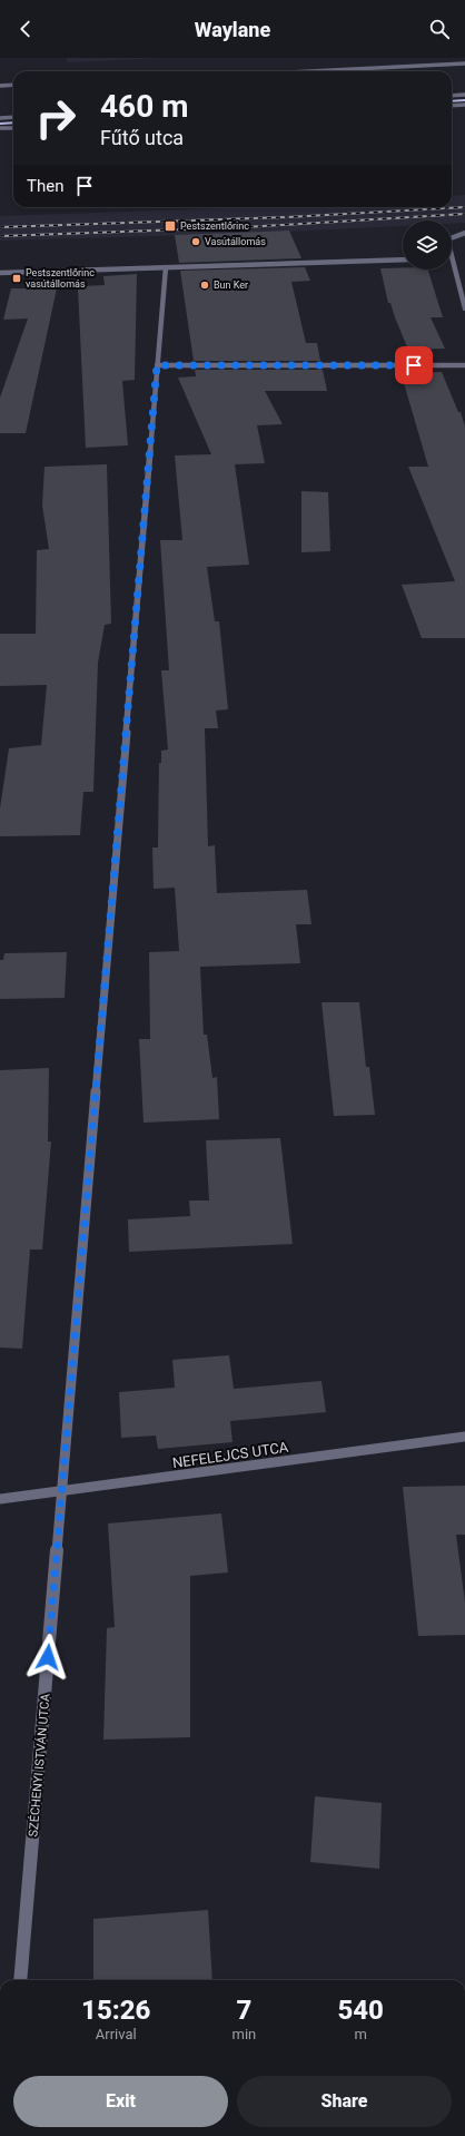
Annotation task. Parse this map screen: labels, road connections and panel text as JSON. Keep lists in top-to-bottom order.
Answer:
{
  "streets": {
    "street": ["NEFELEJCS UTCA", "SZÉCHENYI ISTVÁN UTCA"]
  },
  "crossings": [
    ["NEFELEJCS UTCA", "SZÉCHENYI ISTVÁN UTCA"]
  ],
  "places": {
    "transit": ["Pestszentlőrinc", "Pestszentlőrinc vasútállomás"],
    "other": ["Vasútállomás", "Bun Ker"]
  },
  "page": {
    "header": "Waylane",
    "turn": ["460 m", "Fűtő utca"],
    "then": "Then",
    "eta": [
      "15:26",
      "Arrival",
      "7",
      "min",
      "540",
      "m"
    ],
    "buttons": ["Exit", "Share"]
  }
}
